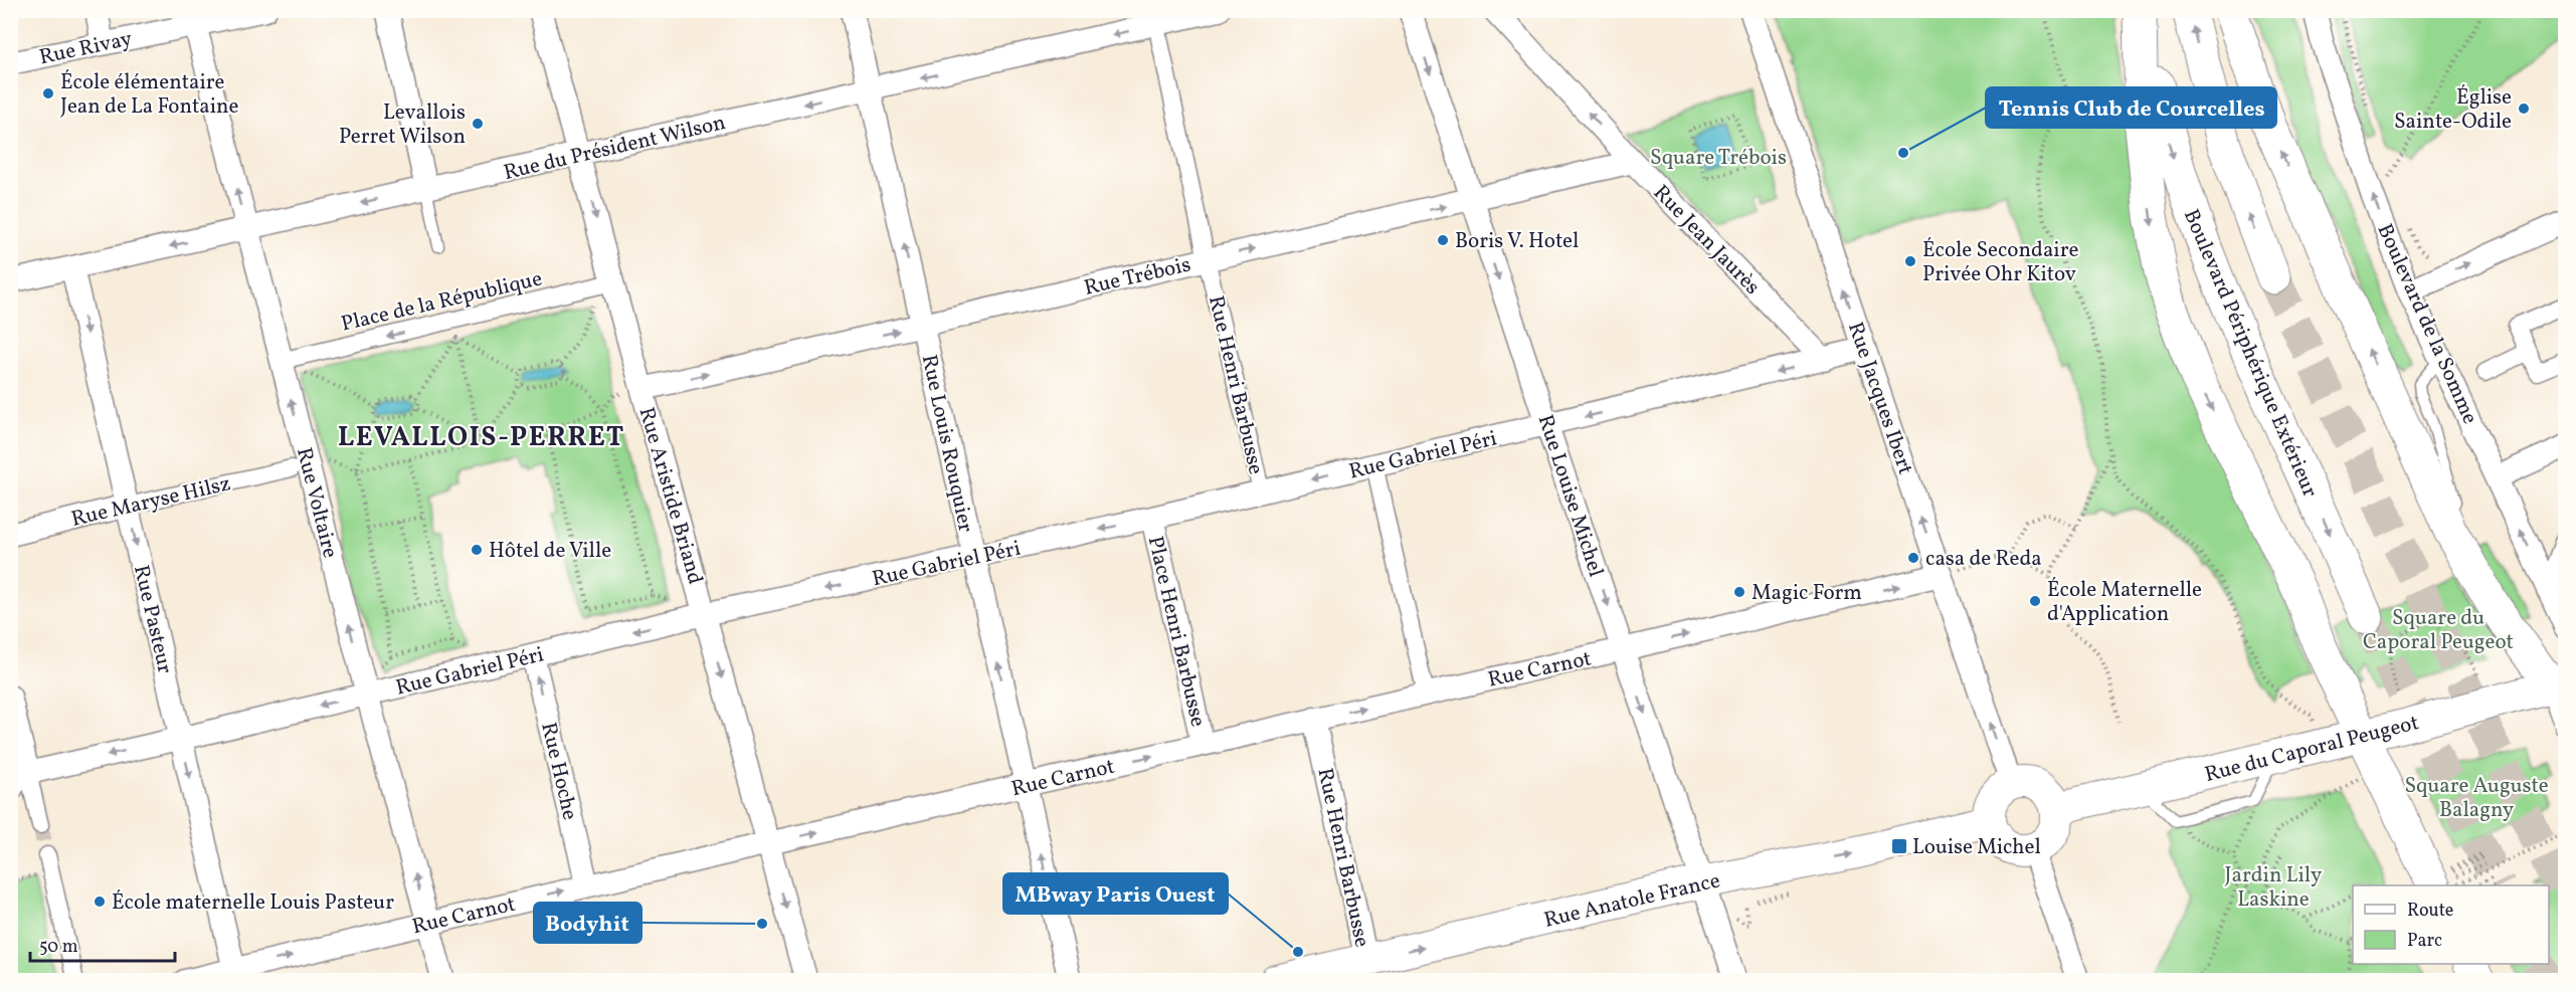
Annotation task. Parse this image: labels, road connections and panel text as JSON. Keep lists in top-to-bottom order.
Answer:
{
  "streets": {
    "highway": ["Boulevard Périphérique Extérieur"],
    "main road": ["Rue du Caporal Peugeot", "Rue Anatole France"],
    "street": [
      "Rue Rivay",
      "Rue du Président Wilson",
      "Rue Jean Jaurès",
      "Rue Trébois",
      "Place de la République",
      "Boulevard de la Somme",
      "Rue Henri Barbusse",
      "Rue Jacques Ibert",
      "Rue Louis Rouquier",
      "Rue Gabriel Péri",
      "Rue Aristide Briand",
      "Rue Louise Michel",
      "Rue Maryse Hilsz",
      "Rue Voltaire",
      "Rue Pasteur",
      "Place Henri Barbusse",
      "Rue Carnot",
      "Rue Hoche"
    ]
  },
  "crossings": [
    ["Rue Rivay", "Rue Voltaire"],
    ["Rue du Président Wilson", "Rue Louis Rouquier"],
    ["Rue du Président Wilson", "Rue Aristide Briand"],
    ["Rue du Président Wilson", "Rue Voltaire"],
    ["Rue du Président Wilson", "Rue Pasteur"],
    ["Rue Jean Jaurès", "Rue Trébois"],
    ["Rue Jean Jaurès", "Rue Gabriel Péri"],
    ["Rue Trébois", "Rue Henri Barbusse"],
    ["Rue Trébois", "Rue Louis Rouquier"],
    ["Rue Trébois", "Rue Aristide Briand"],
    ["Rue Trébois", "Rue Louise Michel"],
    ["Place de la République", "Rue Aristide Briand"],
    ["Place de la République", "Rue Voltaire"],
    ["Rue Henri Barbusse", "Rue Carnot"],
    ["Rue Henri Barbusse", "Rue Anatole France"],
    ["Rue Jacques Ibert", "Rue Gabriel Péri"],
    ["Rue Jacques Ibert", "Rue Carnot"],
    ["Rue Jacques Ibert", "Rue du Caporal Peugeot"],
    ["Rue Jacques Ibert", "Rue Anatole France"],
    ["Rue Louis Rouquier", "Rue Gabriel Péri"],
    ["Rue Louis Rouquier", "Rue Carnot"],
    ["Rue Gabriel Péri", "Rue Aristide Briand"],
    ["Rue Gabriel Péri", "Rue Louise Michel"],
    ["Rue Gabriel Péri", "Rue Voltaire"],
    ["Rue Gabriel Péri", "Rue Pasteur"],
    ["Rue Gabriel Péri", "Place Henri Barbusse"],
    ["Rue Gabriel Péri", "Rue Hoche"],
    ["Rue Aristide Briand", "Rue Carnot"],
    ["Rue Louise Michel", "Rue Carnot"],
    ["Rue Louise Michel", "Rue Anatole France"],
    ["Rue Maryse Hilsz", "Rue Pasteur"],
    ["Rue Voltaire", "Rue Carnot"],
    ["Rue Pasteur", "Rue Carnot"],
    ["Place Henri Barbusse", "Rue Carnot"],
    ["Rue Carnot", "Rue Hoche"],
    ["Rue du Caporal Peugeot", "Rue Anatole France"]
  ],
  "one_way": [
    "Rue du Président Wilson",
    "Rue Jean Jaurès",
    "Rue Trébois",
    "Place de la République",
    "Rue Jacques Ibert",
    "Rue Louis Rouquier",
    "Rue Gabriel Péri",
    "Rue Aristide Briand",
    "Rue Louise Michel",
    "Rue Voltaire",
    "Rue Carnot",
    "Rue Hoche",
    "Rue Anatole France"
  ],
  "districts": ["LEVALLOIS-PERRET"],
  "parks": [
    "Square Trébois",
    "Square du Caporal Peugeot",
    "Square Auguste Balagny",
    "Jardin Lily Laskine"
  ],
  "places": {
    "other": [
      "École élémentaire Jean de La Fontaine",
      "Église Sainte-Odile",
      "Levallois Perret Wilson",
      "Tennis Club de Courcelles",
      "Boris V. Hotel",
      "École Secondaire Privée Ohr Kitov",
      "Hôtel de Ville",
      "casa de Reda",
      "Magic Form",
      "École Maternelle d'Application",
      "École maternelle Louis Pasteur",
      "Bodyhit",
      "MBway Paris Ouest"
    ],
    "transit": ["Louise Michel"]
  },
  "legend": ["Route", "Parc"],
  "scale_bar": "50 m"
}
